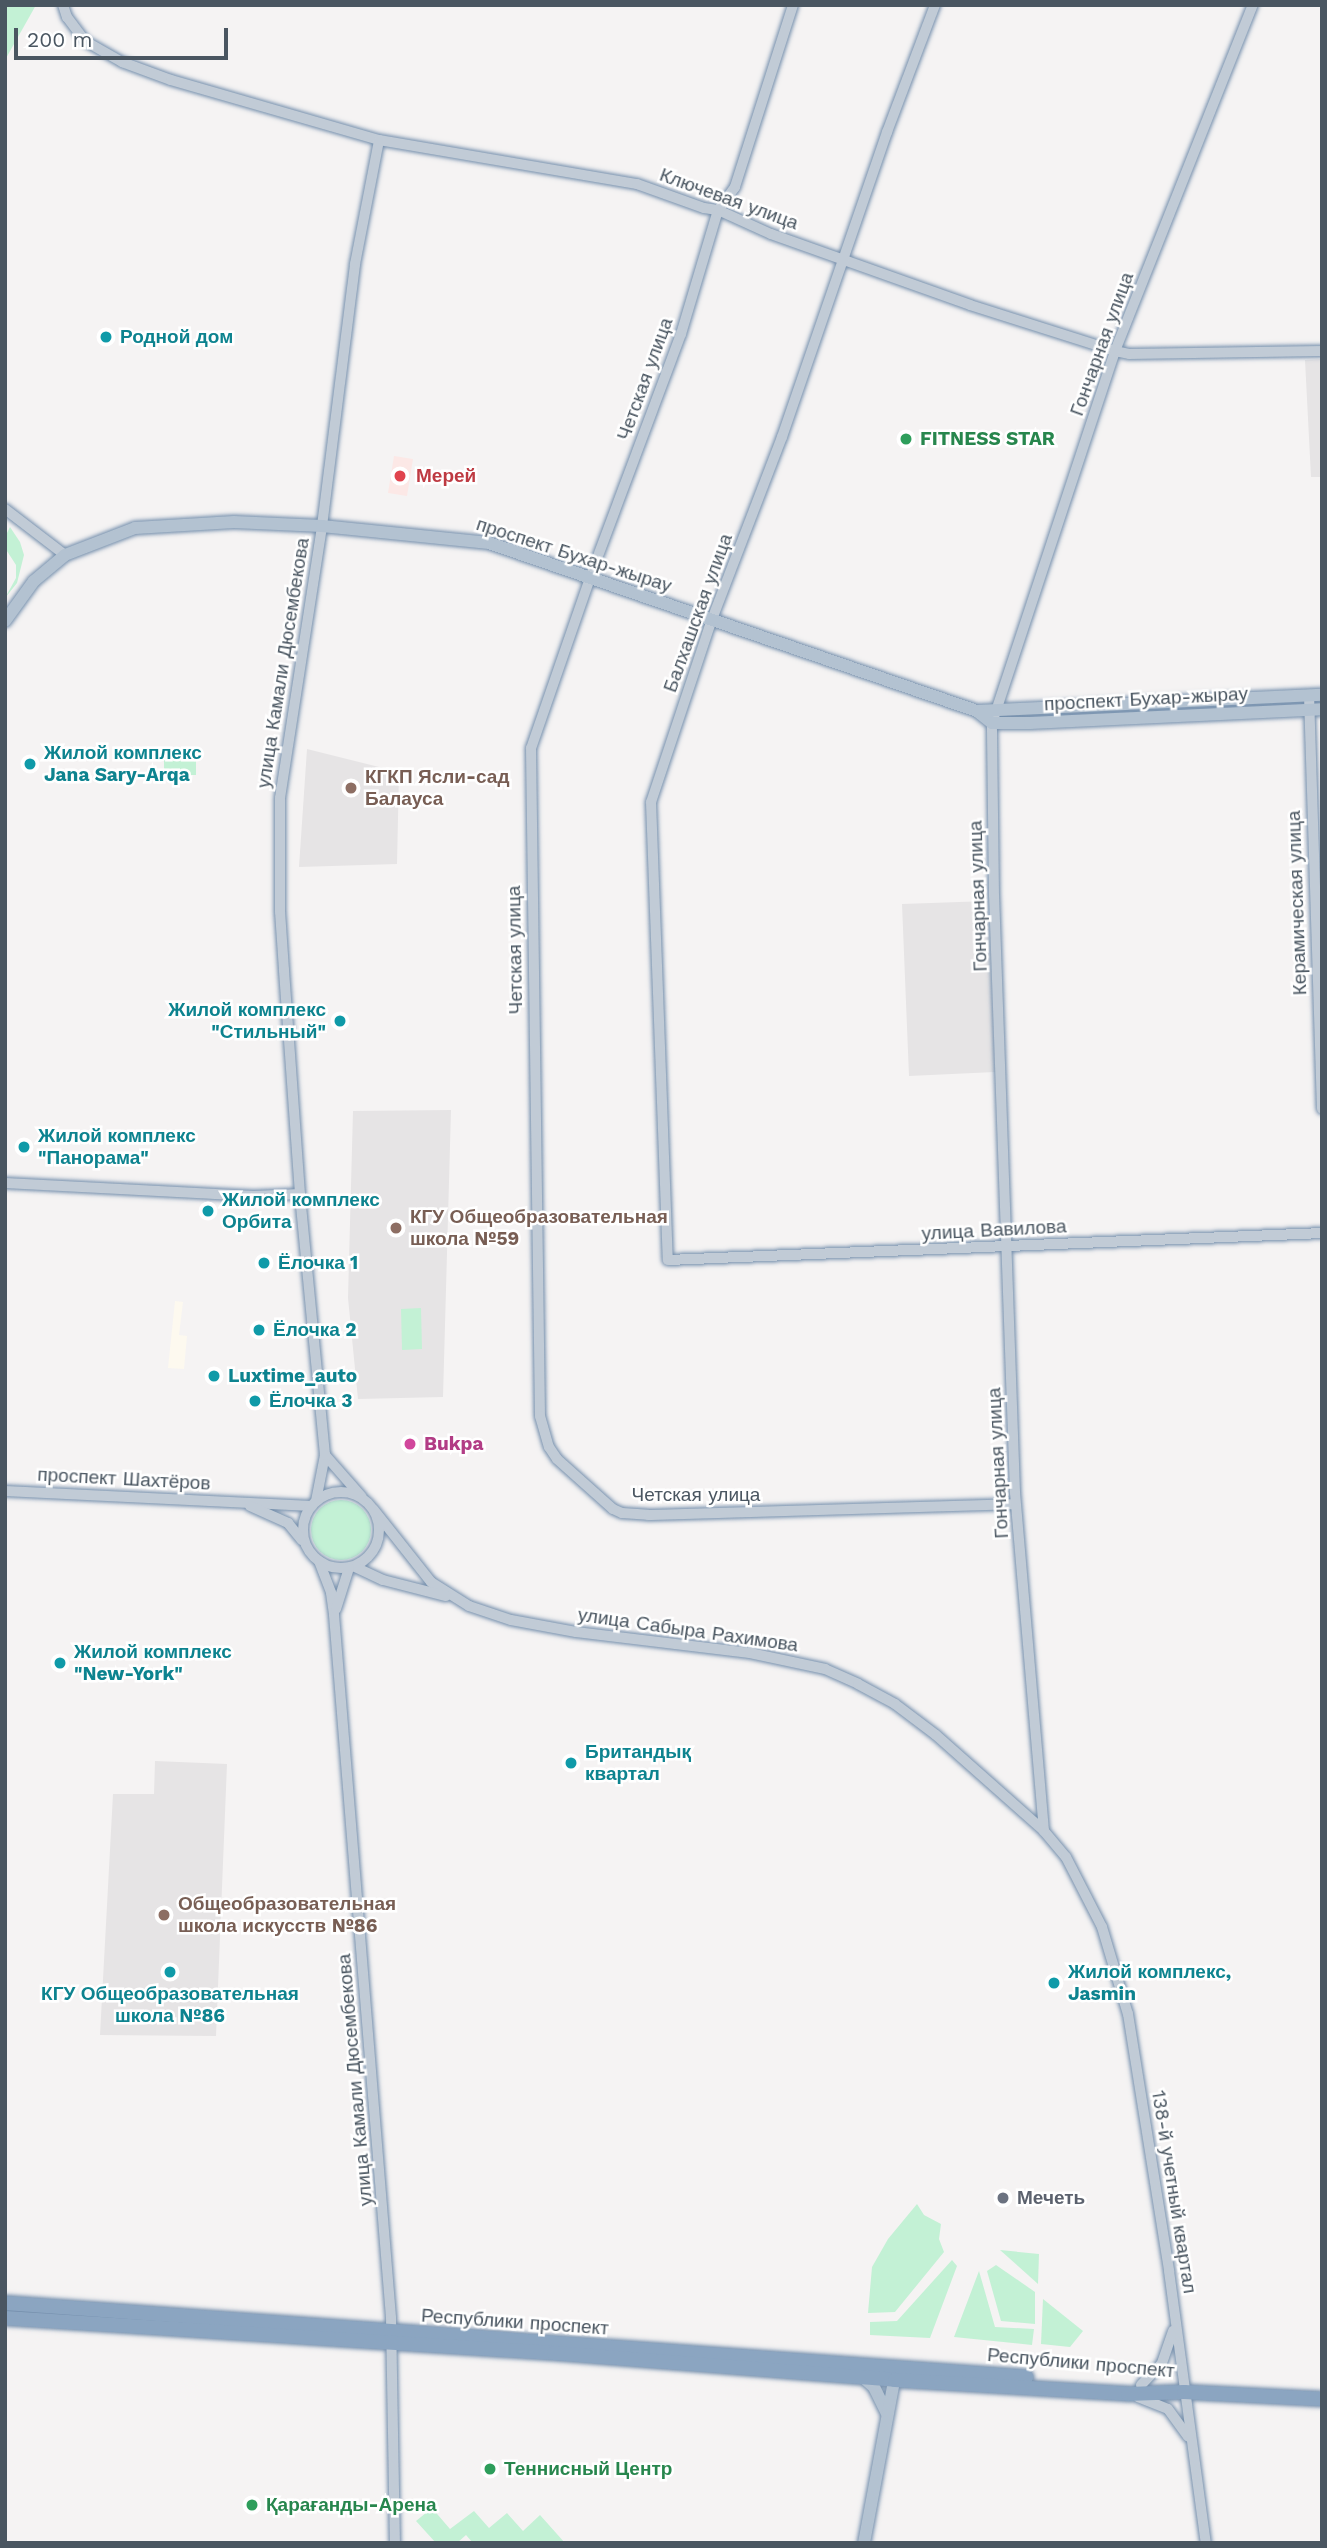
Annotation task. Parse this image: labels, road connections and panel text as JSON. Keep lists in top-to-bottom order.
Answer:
{
  "streets": {
    "highway": ["Республики проспект"],
    "main road": ["проспект Бухар-жырау"],
    "street": [
      "Ключевая улица",
      "Гончарная улица",
      "Четская улица",
      "Балхашская улица",
      "улица Камали Дюсембекова",
      "Керамическая улица",
      "улица Вавилова",
      "проспект Шахтёров",
      "улица Сабыра Рахимова",
      "138-й учетный квартал"
    ]
  },
  "crossings": [
    ["Ключевая улица", "Гончарная улица"],
    ["Ключевая улица", "Четская улица"],
    ["Ключевая улица", "Балхашская улица"],
    ["Ключевая улица", "улица Камали Дюсембекова"],
    ["Гончарная улица", "Четская улица"],
    ["Гончарная улица", "проспект Бухар-жырау"],
    ["Гончарная улица", "улица Вавилова"],
    ["Гончарная улица", "улица Сабыра Рахимова"],
    ["Четская улица", "проспект Бухар-жырау"],
    ["проспект Бухар-жырау", "Балхашская улица"],
    ["проспект Бухар-жырау", "улица Камали Дюсембекова"],
    ["проспект Бухар-жырау", "Керамическая улица"],
    ["Балхашская улица", "улица Вавилова"],
    ["улица Камали Дюсембекова", "проспект Шахтёров"],
    ["улица Камали Дюсембекова", "Республики проспект"],
    ["улица Сабыра Рахимова", "138-й учетный квартал"],
    ["138-й учетный квартал", "Республики проспект"]
  ],
  "places": [
    "Родной дом",
    "FITNESS STAR",
    "Мерей",
    "Жилой комплекс Jana Sary-Arqa",
    "КГКП Ясли-сад Балауса",
    "Жилой комплекс \"Стильный\"",
    "Жилой комплекс \"Панорама\"",
    "Жилой комплекс Орбита",
    "КГУ Общеобразовательная школа №59",
    "Ёлочка 1",
    "Ёлочка 2",
    "Luxtime_auto",
    "Ёлочка 3",
    "Bukpa",
    "Жилой комплекс \"New-York\"",
    "Британдық квартал",
    "Общеобразовательная школа искусств №86",
    "КГУ Общеобразовательная школа №86",
    "Жилой комплекс, Jasmin",
    "Мечеть",
    "Теннисный Центр",
    "Қарағанды-Арена"
  ],
  "scale_bar": "200 m"
}
